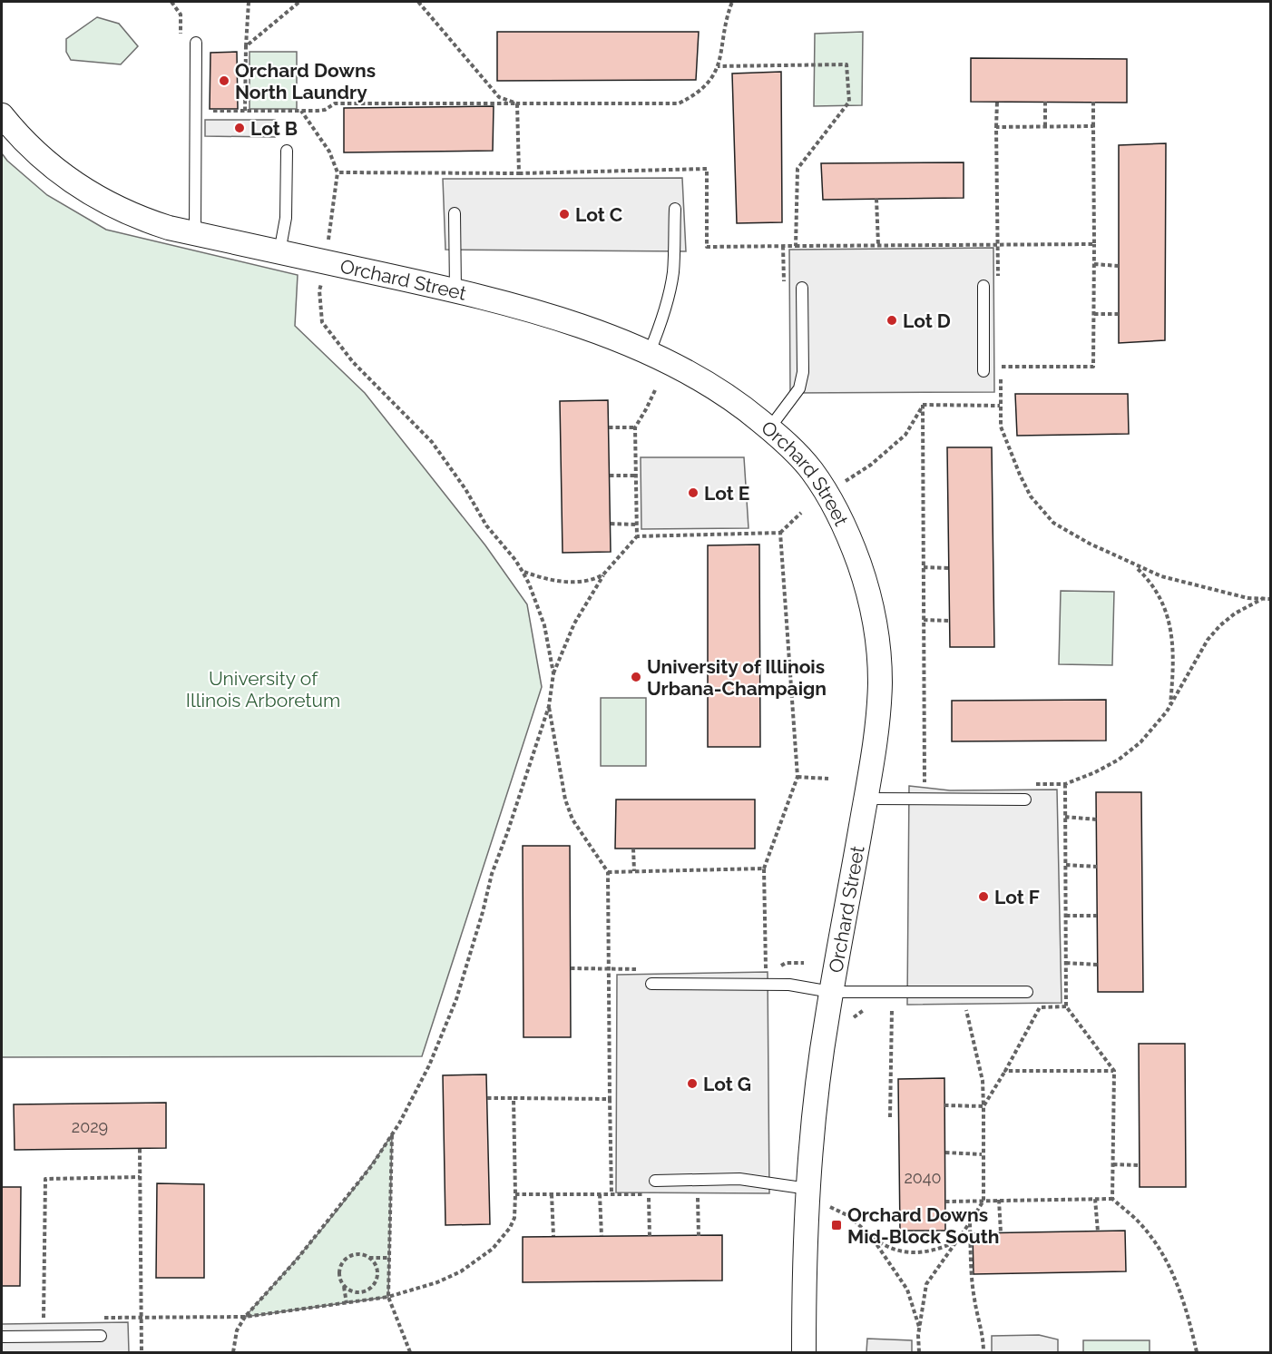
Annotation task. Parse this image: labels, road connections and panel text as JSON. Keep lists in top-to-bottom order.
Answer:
{
  "streets": {
    "street": ["Orchard Street"]
  },
  "parks": ["University of Illinois Arboretum"],
  "places": {
    "other": [
      "Orchard Downs North Laundry",
      "Lot B",
      "Lot C",
      "Lot D",
      "Lot E",
      "University of Illinois Urbana-Champaign",
      "Lot F",
      "Lot G"
    ],
    "transit": ["Orchard Downs Mid-Block South"]
  },
  "house_numbers": ["2029", "2040"]
}
